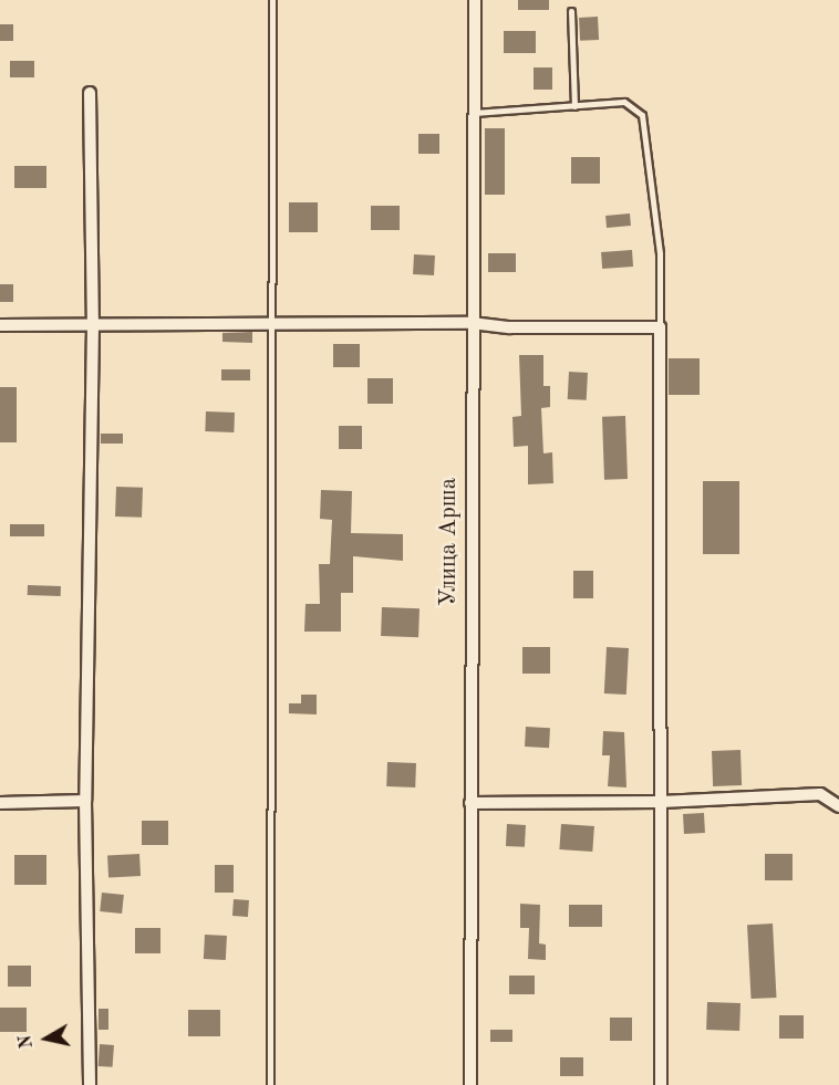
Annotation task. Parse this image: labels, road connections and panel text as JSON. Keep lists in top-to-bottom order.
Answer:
{
  "streets": {
    "street": ["Улица Арша"]
  },
  "north": "left"
}
